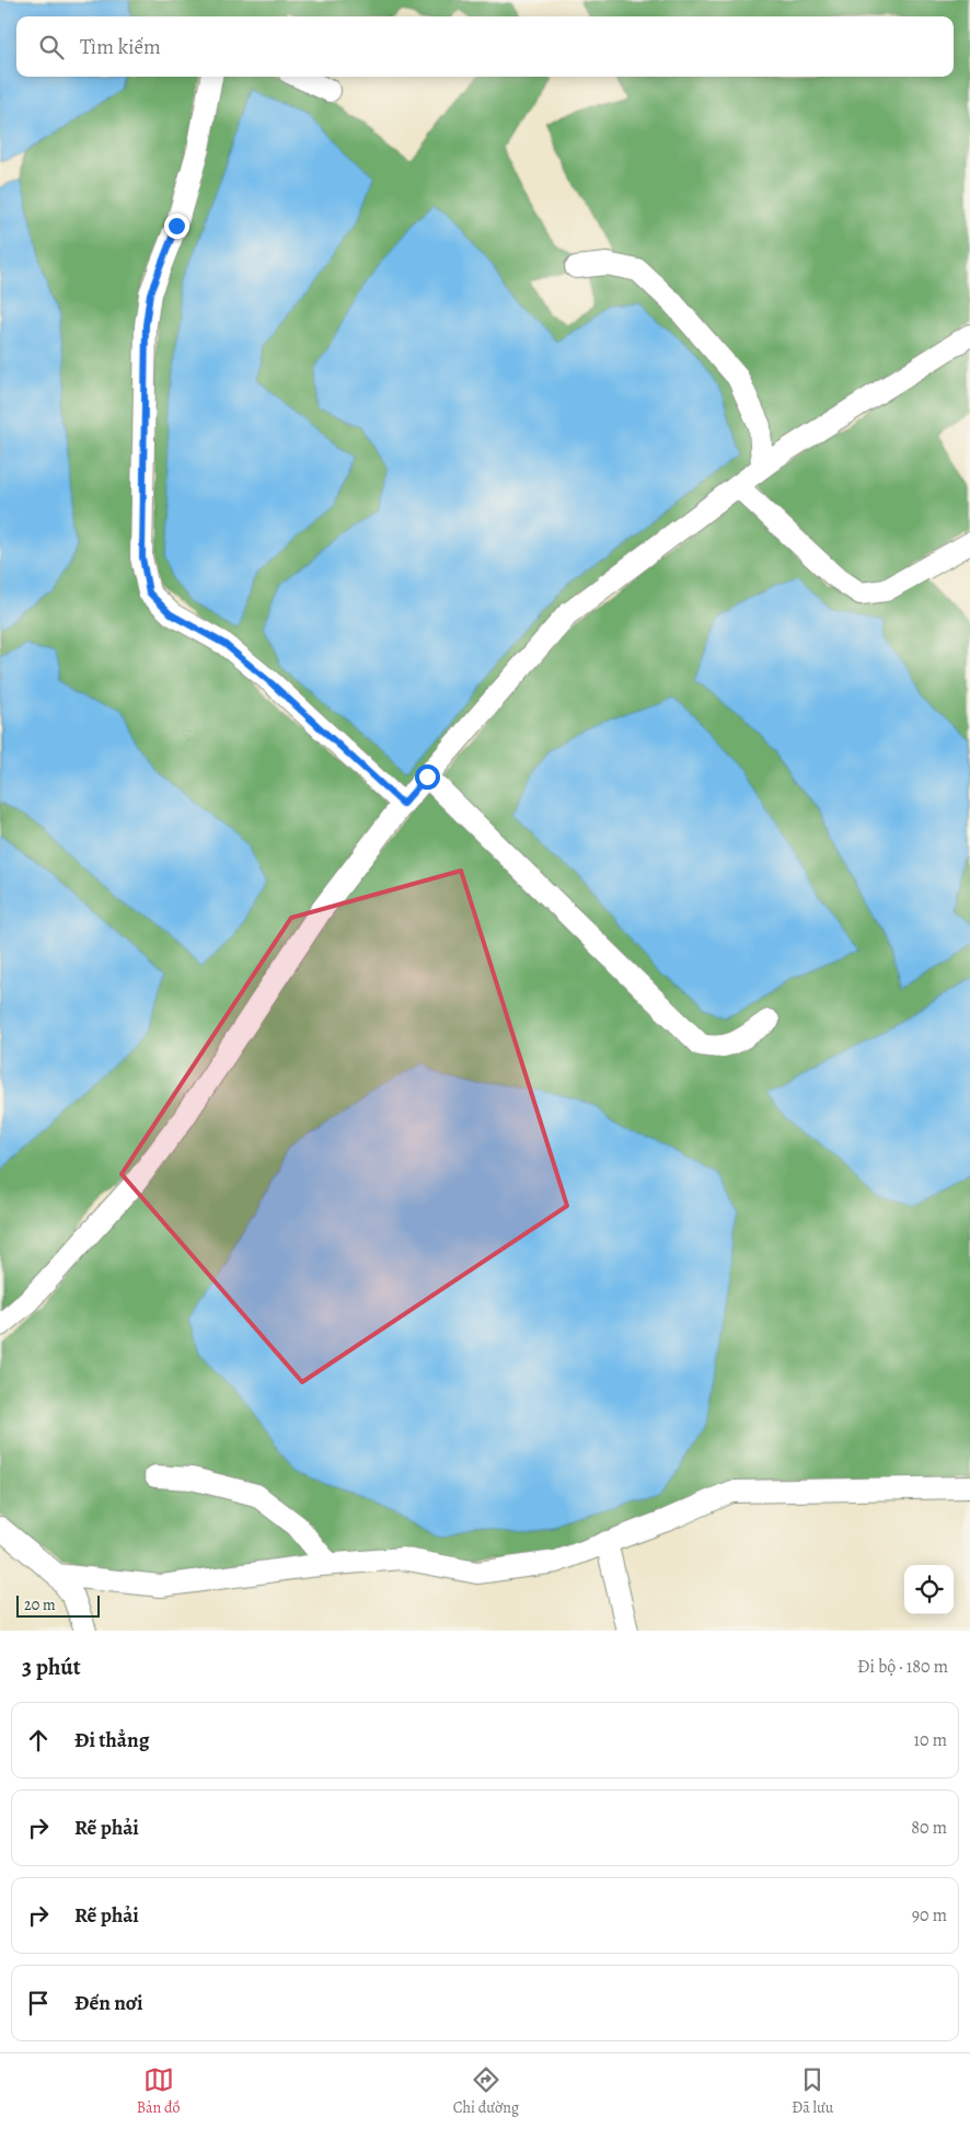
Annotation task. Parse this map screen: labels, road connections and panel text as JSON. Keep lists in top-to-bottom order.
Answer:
{
  "scale_bar": "20 m",
  "page": {
    "search": "Tìm kiếm",
    "scale": "20 m",
    "heading": ["3 phút", "Đi bộ · 180 m"],
    "list": [
      ["Đi thẳng", "10 m"],
      ["Rẽ phải", "80 m"],
      ["Rẽ phải", "90 m"],
      "Đến nơi"
    ],
    "nav": ["Bản đồ", "Chỉ đường", "Đã lưu"]
  }
}
